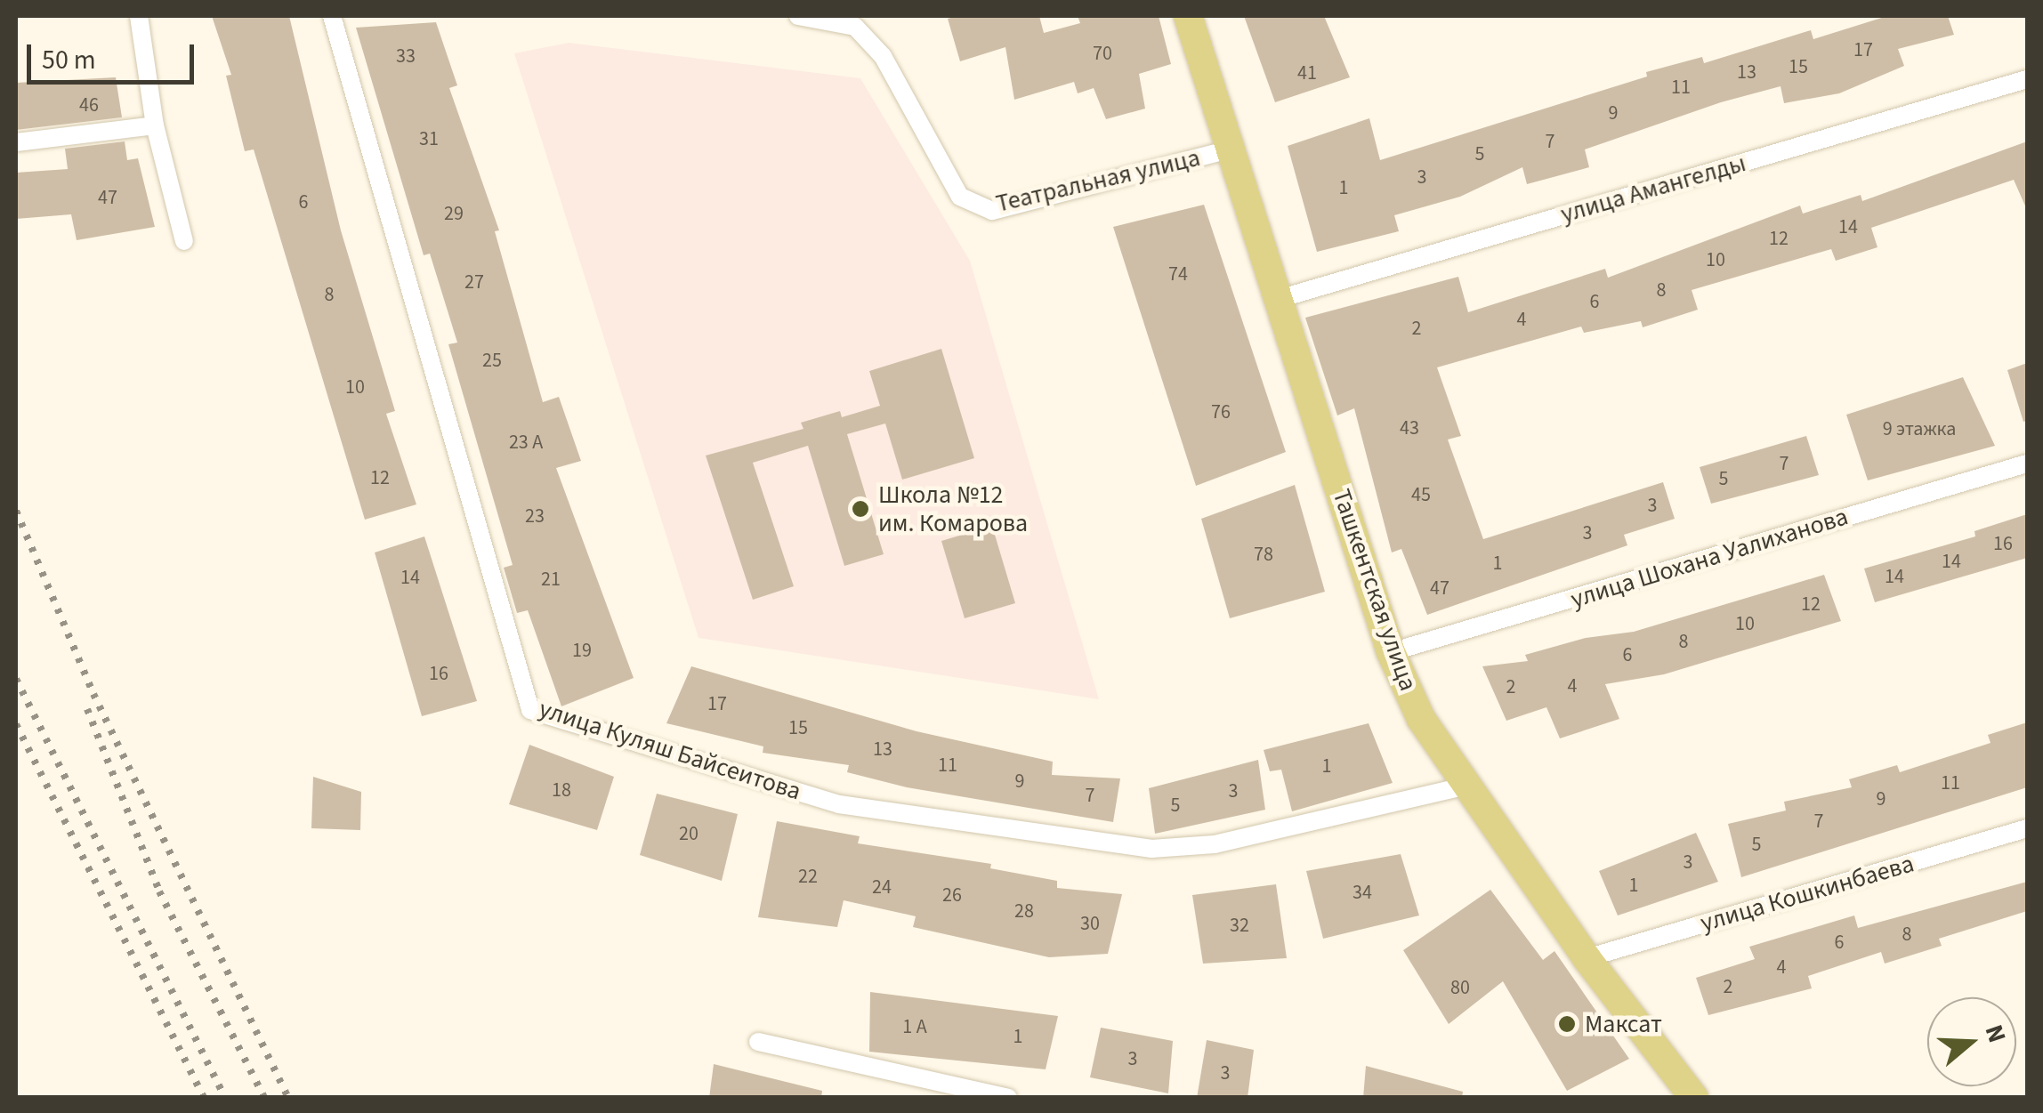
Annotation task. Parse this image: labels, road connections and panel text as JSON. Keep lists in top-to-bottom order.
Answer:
{
  "streets": {
    "main road": ["Ташкентская улица"],
    "street": [
      "Театральная улица",
      "улица Амангелды",
      "улица Шохана Уалиханова",
      "улица Куляш Байсеитова",
      "улица Кошкинбаева"
    ]
  },
  "crossings": [
    ["Театральная улица", "Ташкентская улица"],
    ["улица Амангелды", "Ташкентская улица"],
    ["улица Шохана Уалиханова", "Ташкентская улица"],
    ["Ташкентская улица", "улица Куляш Байсеитова"],
    ["Ташкентская улица", "улица Кошкинбаева"]
  ],
  "places": ["Школа №12 им. Комарова", "Максат"],
  "house_numbers": [
    "17",
    "70",
    "33",
    "15",
    "13",
    "41",
    "11",
    "46",
    "9",
    "31",
    "7",
    "5",
    "3",
    "1",
    "47",
    "6",
    "29",
    "14",
    "12",
    "10",
    "74",
    "27",
    "8",
    "8",
    "6",
    "4",
    "2",
    "25",
    "10",
    "76",
    "43",
    "9 этажка",
    "23 А",
    "7",
    "12",
    "5",
    "45",
    "3",
    "23",
    "3",
    "16",
    "78",
    "14",
    "1",
    "14",
    "14",
    "21",
    "47",
    "12",
    "10",
    "8",
    "19",
    "6",
    "16",
    "4",
    "2",
    "17",
    "15",
    "13",
    "11",
    "1",
    "9",
    "11",
    "18",
    "3",
    "7",
    "9",
    "5",
    "7",
    "20",
    "5",
    "3",
    "22",
    "1",
    "24",
    "34",
    "26",
    "28",
    "30",
    "32",
    "8",
    "6",
    "4",
    "2",
    "80",
    "1 А",
    "1",
    "3",
    "3"
  ],
  "scale_bar": "50 m",
  "north": "right"
}
